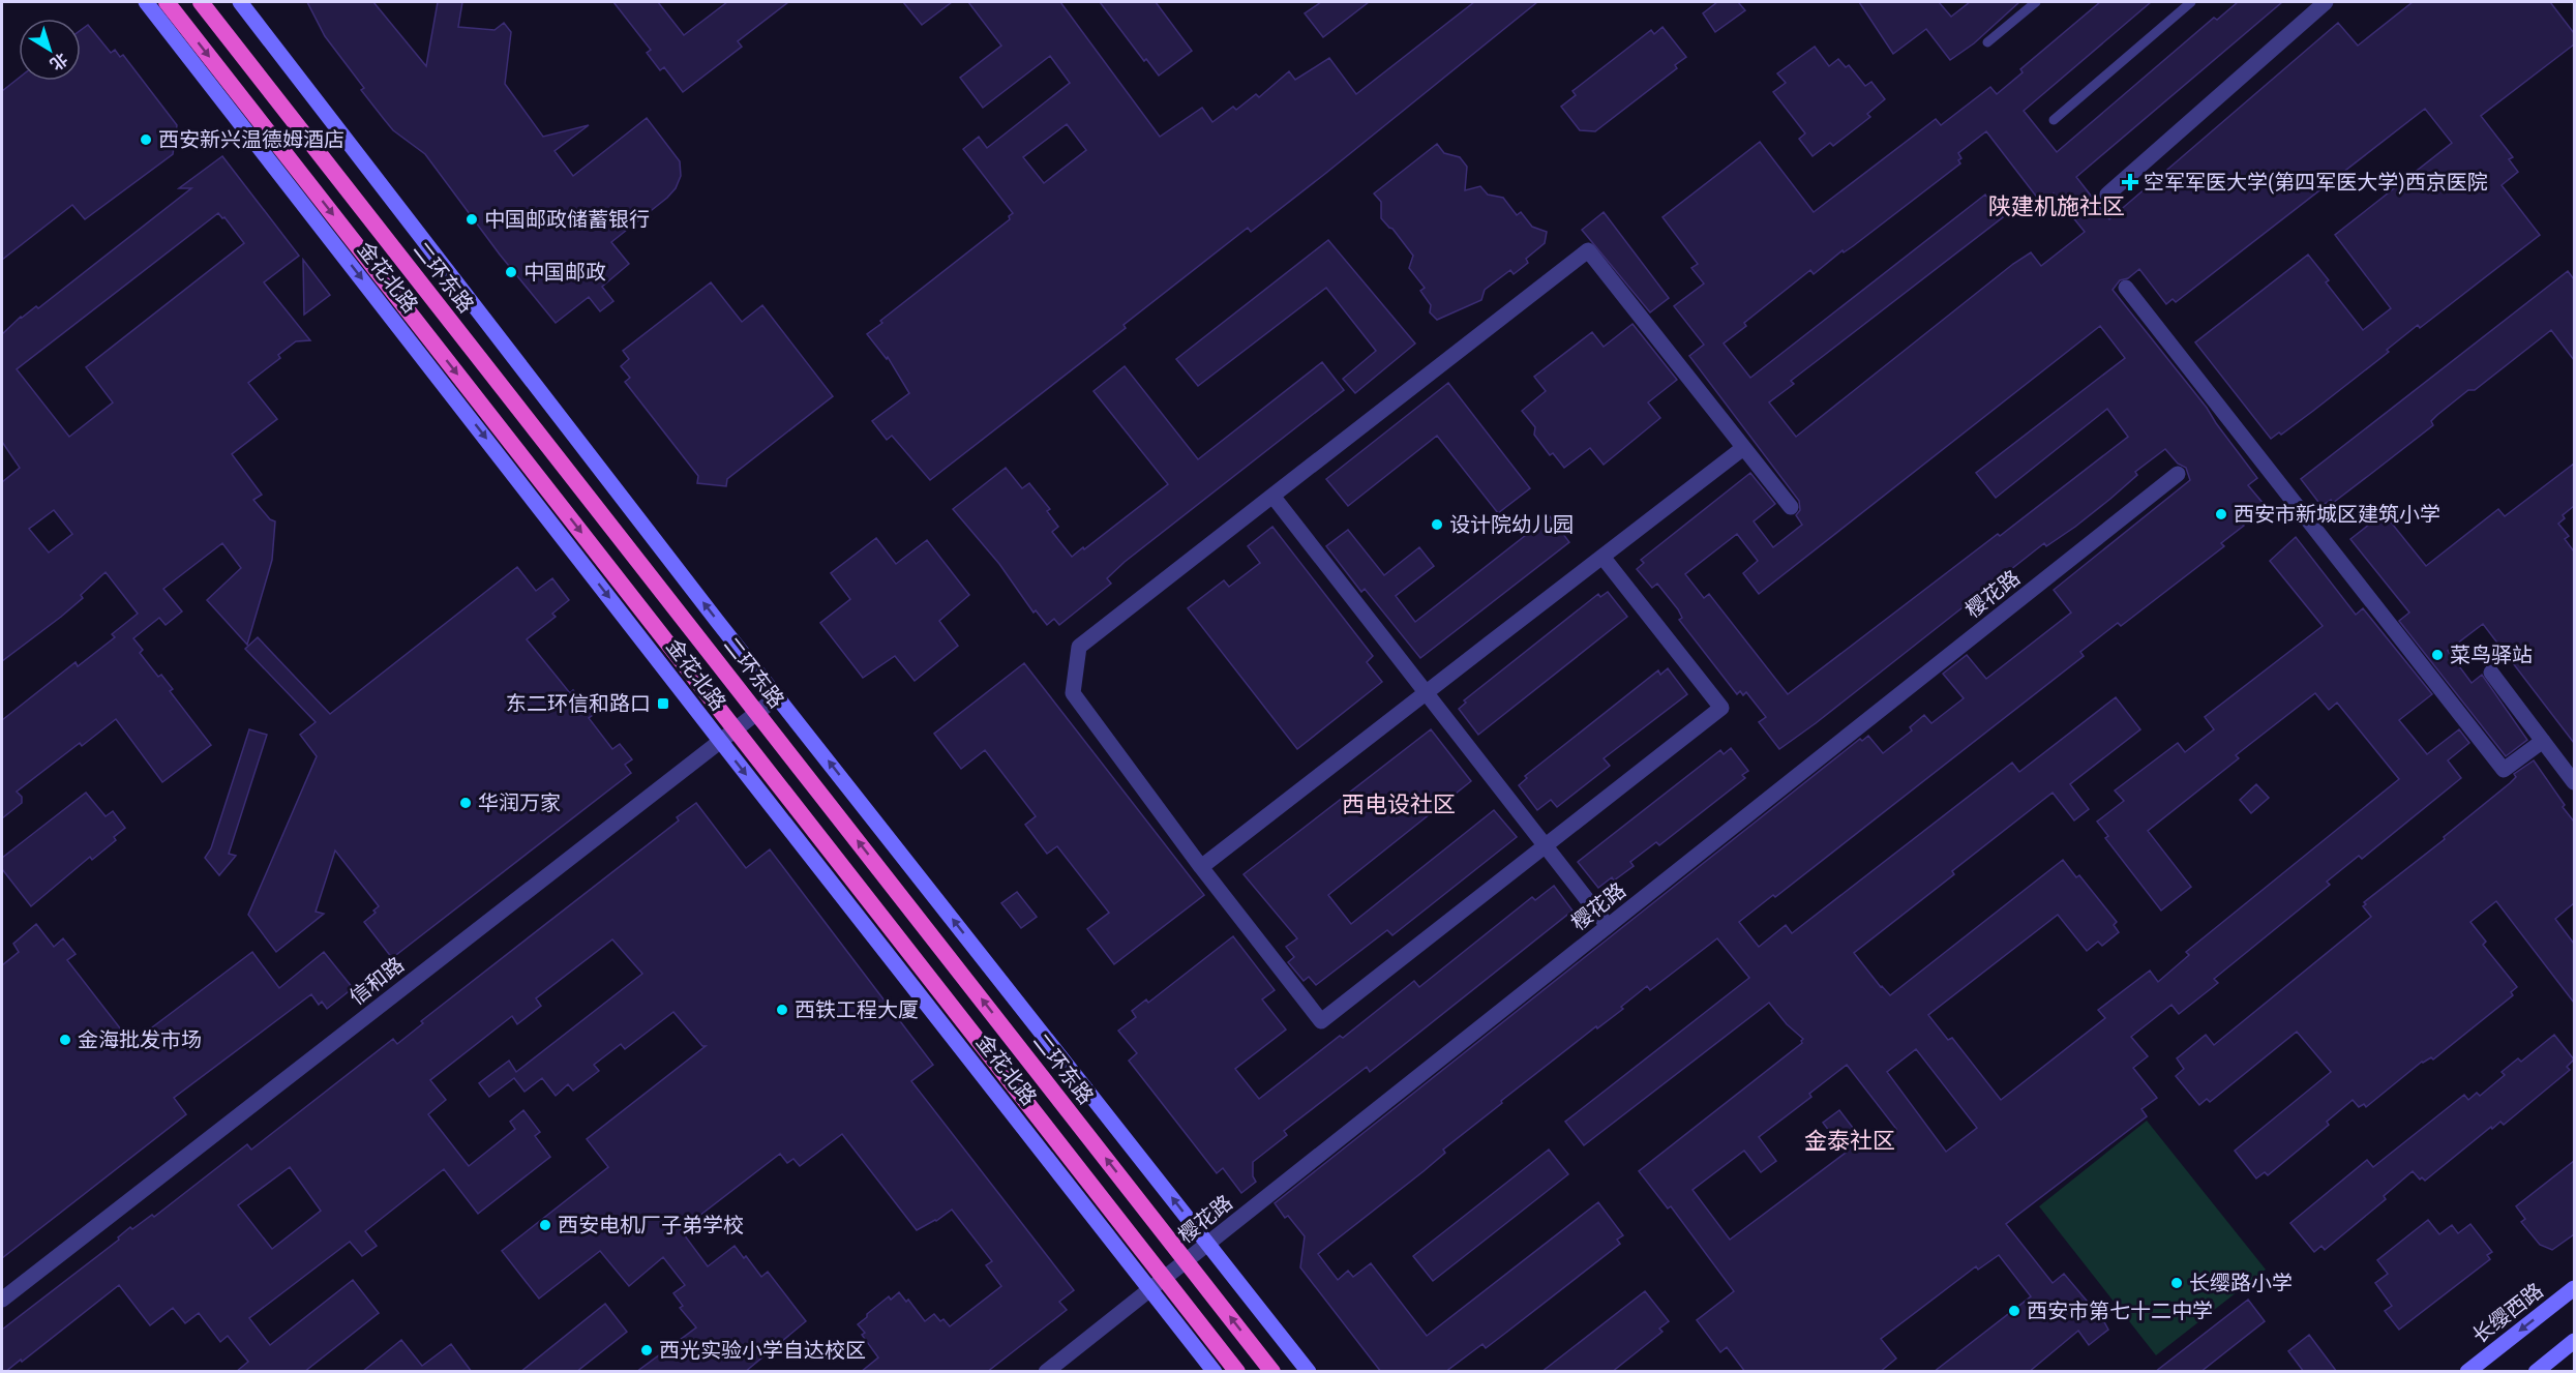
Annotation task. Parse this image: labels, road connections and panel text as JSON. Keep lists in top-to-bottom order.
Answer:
{
  "streets": {
    "highway": ["二环东路"],
    "main road": ["金花北路", "长缨西路"],
    "street": ["樱花路", "信和路"]
  },
  "crossings": [
    ["金花北路", "樱花路"],
    ["金花北路", "信和路"]
  ],
  "districts": ["陕建机施社区", "西电设社区", "金泰社区"],
  "places": {
    "other": [
      "西安新兴温德姆酒店",
      "中国邮政储蓄银行",
      "中国邮政",
      "西安市新城区建筑小学",
      "设计院幼儿园",
      "菜鸟驿站",
      "华润万家",
      "西铁工程大厦",
      "金海批发市场",
      "西安电机厂子弟学校",
      "长缨路小学",
      "西安市第七十二中学",
      "西光实验小学自达校区"
    ],
    "health": ["空军军医大学(第四军医大学)西京医院"],
    "transit": ["东二环信和路口"]
  },
  "north": "bottom right"
}
